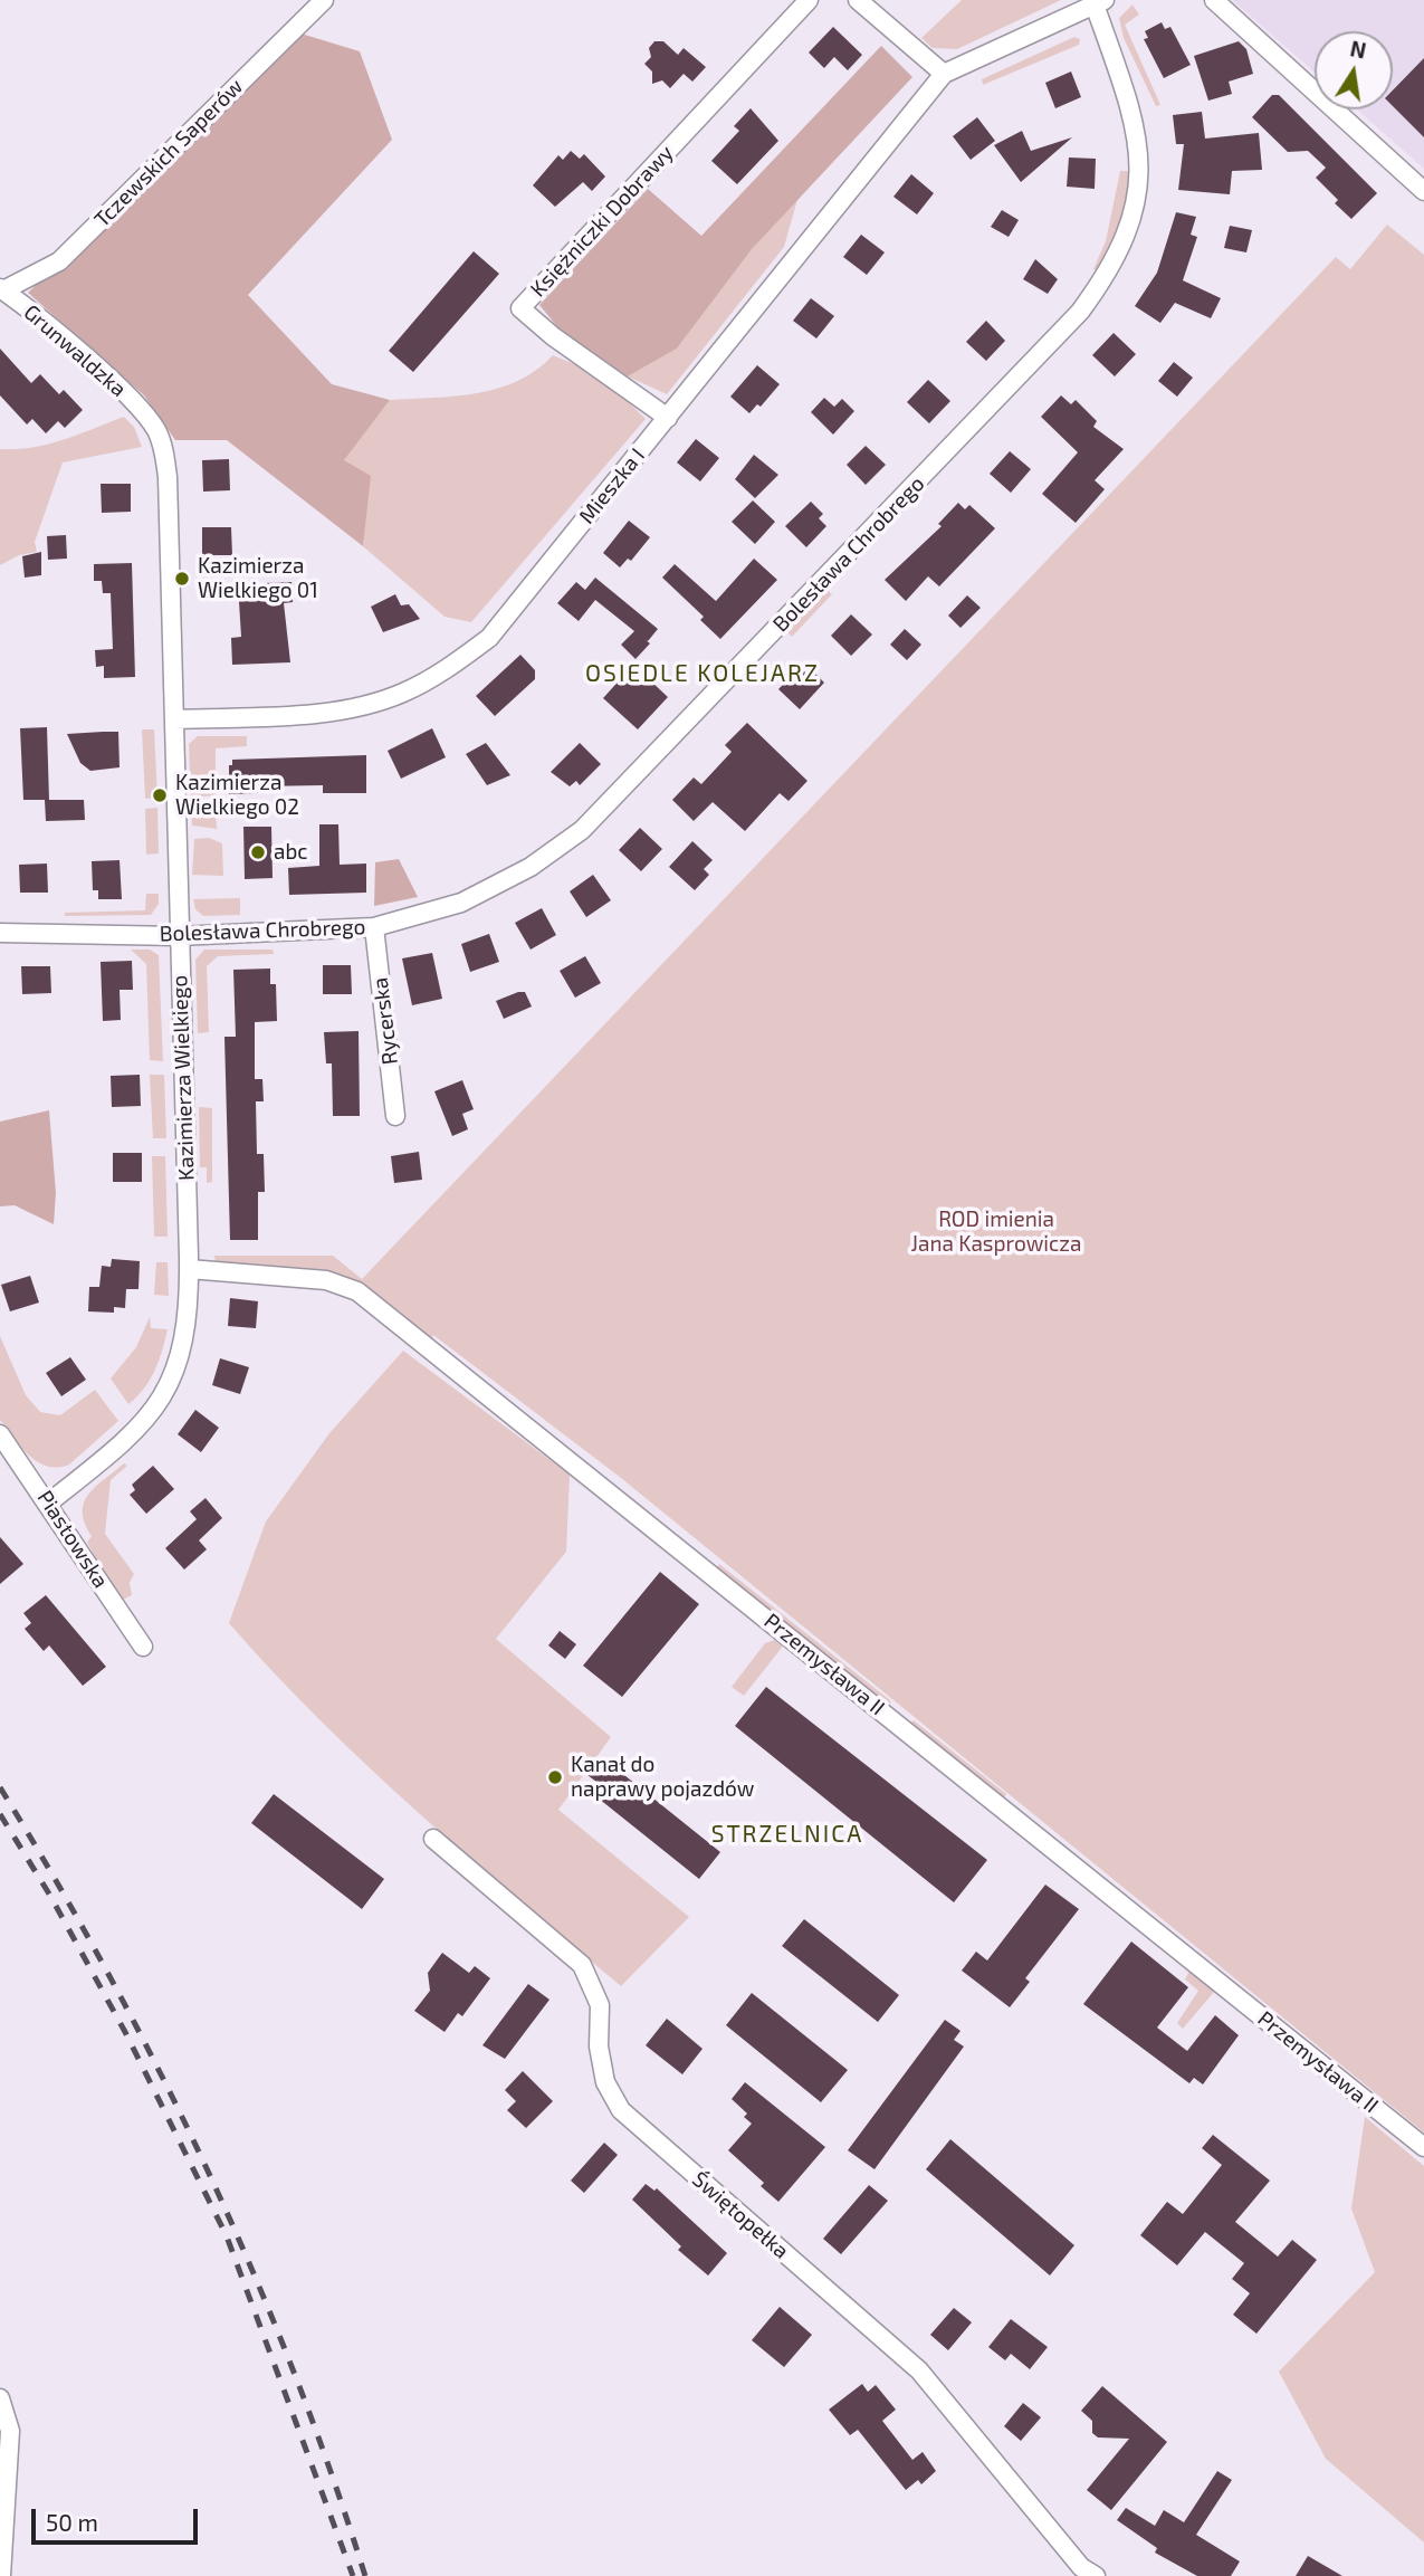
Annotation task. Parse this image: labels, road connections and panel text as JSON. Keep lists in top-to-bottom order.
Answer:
{
  "streets": {
    "street": [
      "Tczewskich Saperów",
      "Księżniczki Dobrawy",
      "Grunwaldzka",
      "Mieszka I",
      "Bolesława Chrobrego",
      "Rycerska",
      "Kazimierza Wielkiego",
      "Piastowska",
      "Przemysława II",
      "Świętopełka"
    ]
  },
  "crossings": [
    ["Tczewskich Saperów", "Grunwaldzka"],
    ["Księżniczki Dobrawy", "Mieszka I"],
    ["Grunwaldzka", "Kazimierza Wielkiego"],
    ["Mieszka I", "Kazimierza Wielkiego"],
    ["Bolesława Chrobrego", "Rycerska"],
    ["Bolesława Chrobrego", "Kazimierza Wielkiego"],
    ["Kazimierza Wielkiego", "Piastowska"],
    ["Kazimierza Wielkiego", "Przemysława II"]
  ],
  "districts": ["OSIEDLE KOLEJARZ", "STRZELNICA"],
  "parks": ["ROD imienia Jana Kasprowicza"],
  "places": [
    "Kazimierza Wielkiego 01",
    "Kazimierza Wielkiego 02",
    "abc",
    "Kanał do naprawy pojazdów"
  ],
  "scale_bar": "50 m",
  "north": "top"
}
